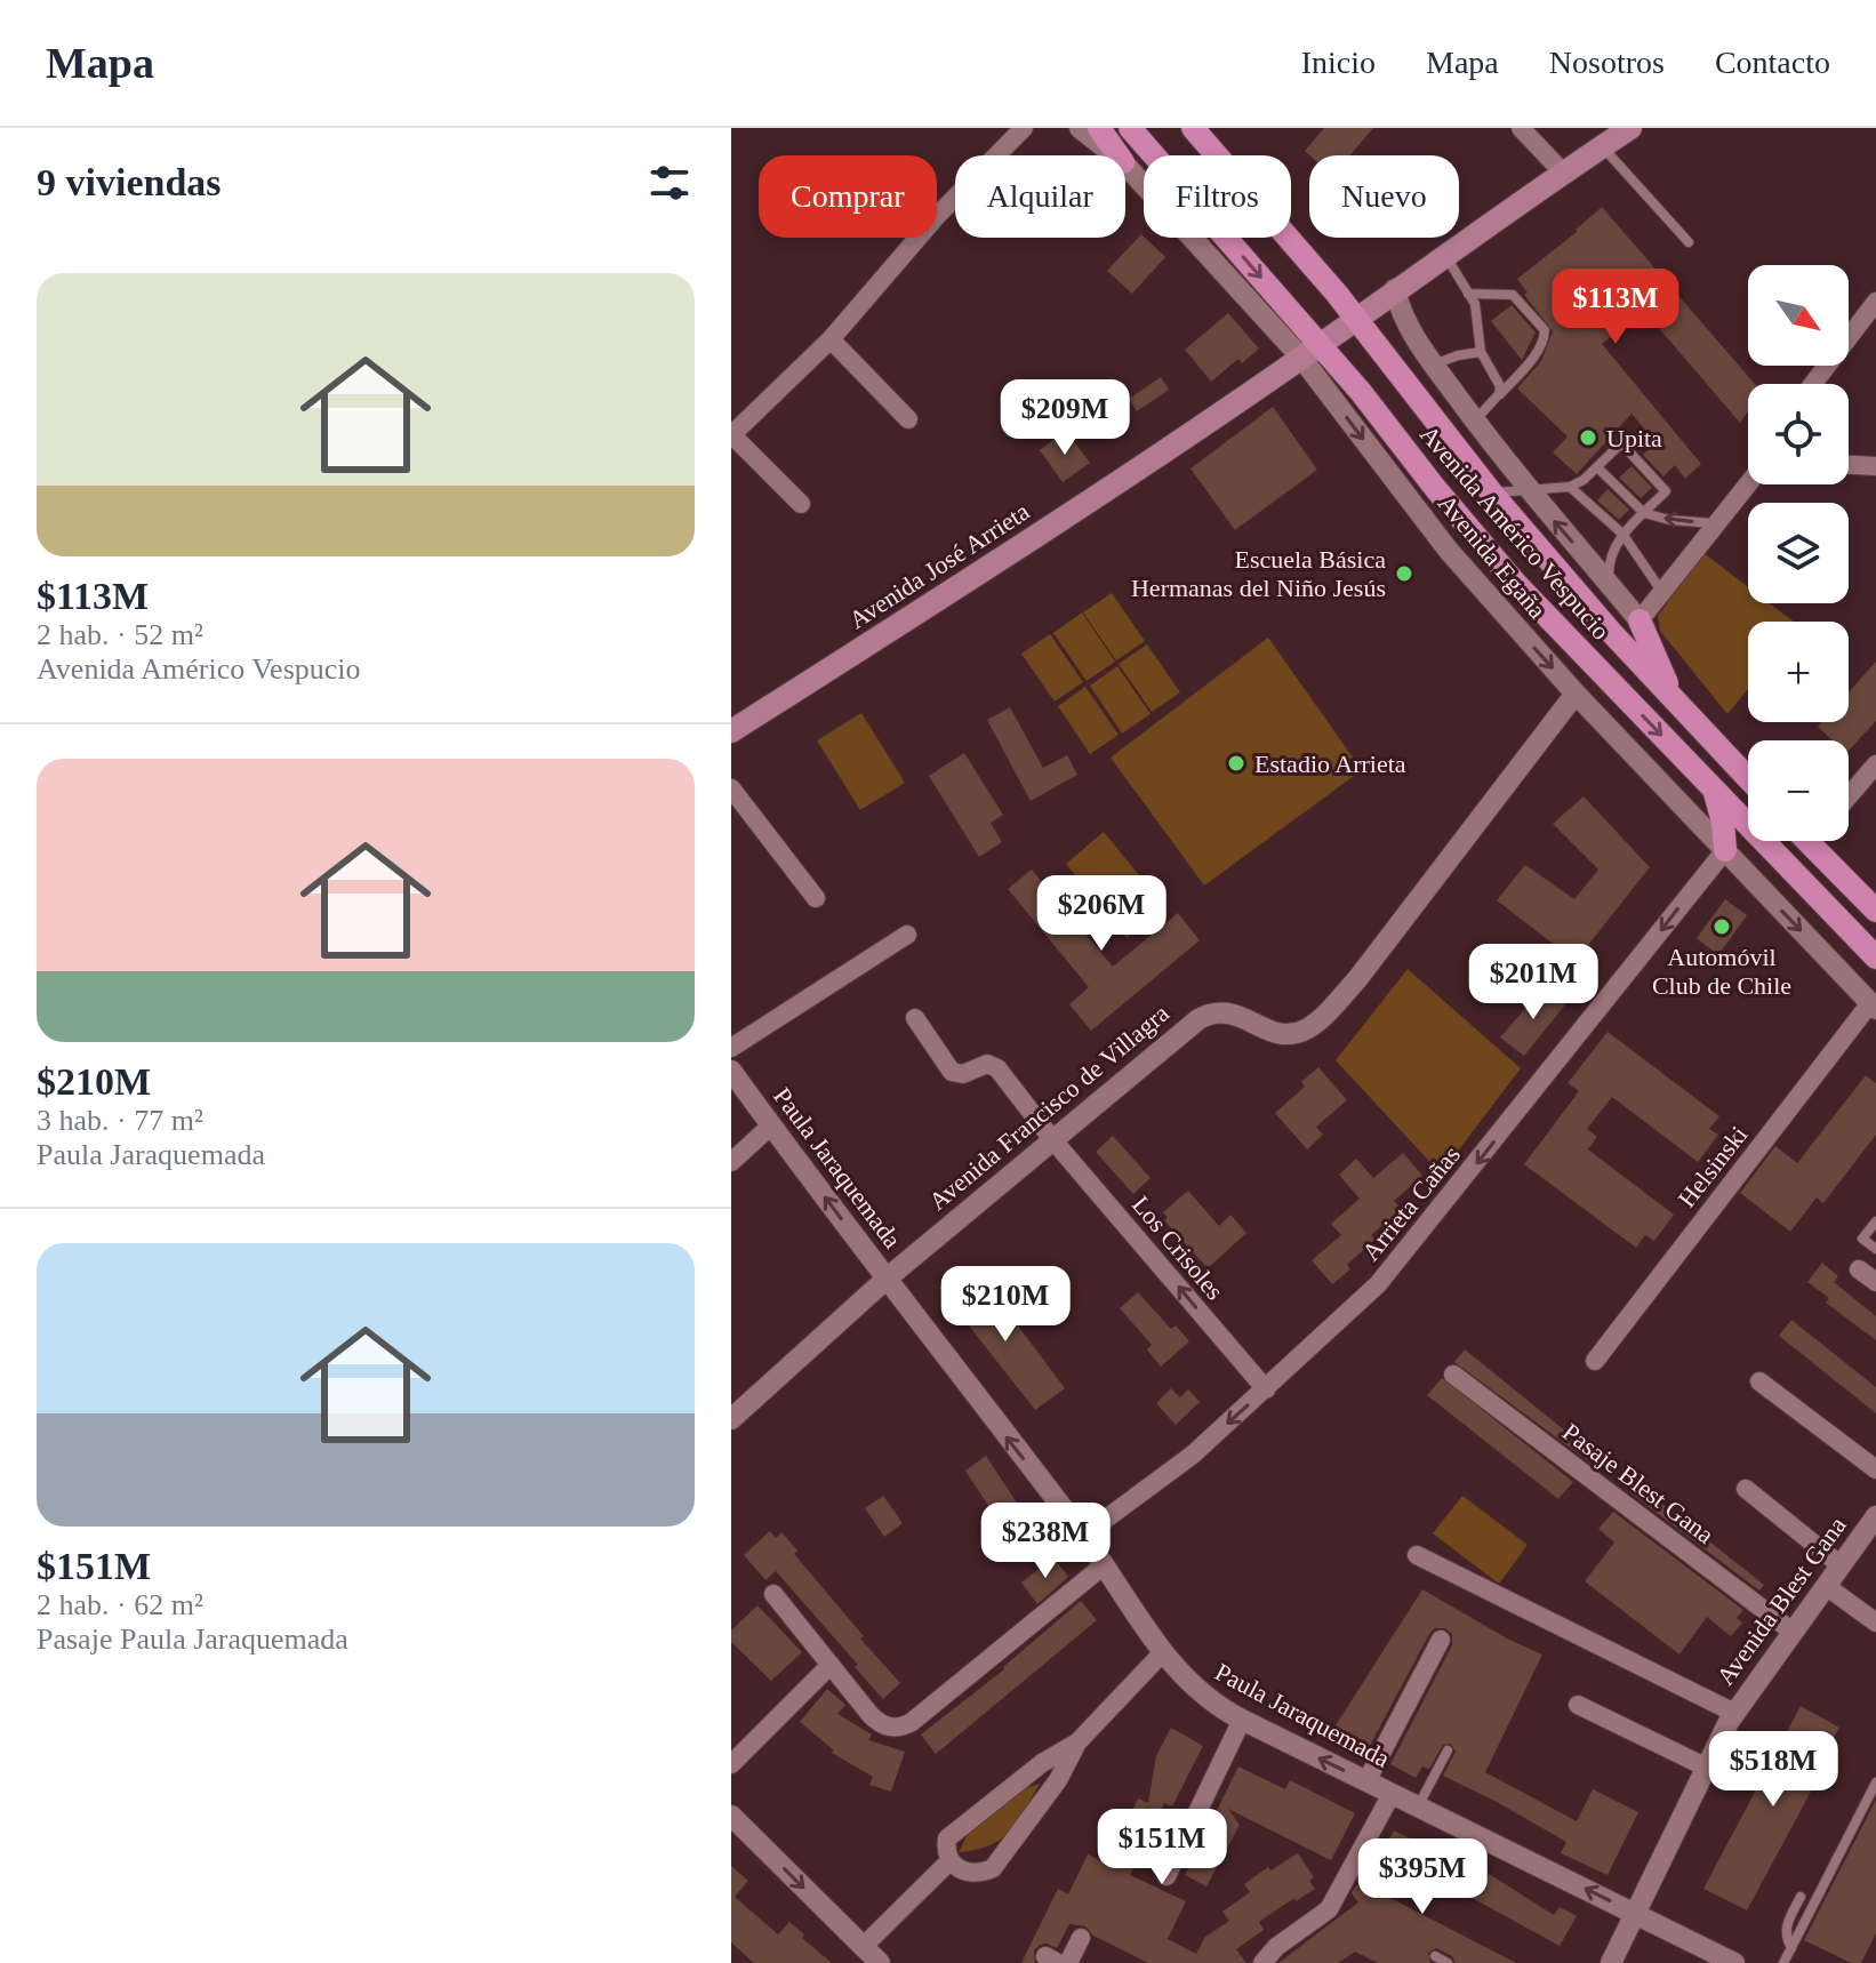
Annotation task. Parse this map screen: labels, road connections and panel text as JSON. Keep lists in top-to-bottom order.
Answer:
{
  "streets": {
    "main road": ["Avenida Américo Vespucio", "Avenida José Arrieta"],
    "street": [
      "Avenida Egaña",
      "Avenida Francisco de Villagra",
      "Helsinski",
      "Paula Jaraquemada",
      "Arrieta Cañas",
      "Los Crisoles",
      "Pasaje Blest Gana",
      "Avenida Blest Gana"
    ]
  },
  "crossings": [
    ["Avenida Américo Vespucio", "Avenida Egaña"],
    ["Avenida Américo Vespucio", "Avenida José Arrieta"],
    ["Avenida Egaña", "Avenida José Arrieta"],
    ["Avenida Egaña", "Avenida Francisco de Villagra"],
    ["Avenida Egaña", "Helsinski"],
    ["Avenida Egaña", "Arrieta Cañas"],
    ["Avenida Francisco de Villagra", "Paula Jaraquemada"],
    ["Avenida Francisco de Villagra", "Los Crisoles"],
    ["Paula Jaraquemada", "Arrieta Cañas"],
    ["Paula Jaraquemada", "Avenida Blest Gana"],
    ["Arrieta Cañas", "Los Crisoles"],
    ["Pasaje Blest Gana", "Avenida Blest Gana"]
  ],
  "one_way": [
    "Avenida Egaña",
    "Paula Jaraquemada",
    "Arrieta Cañas",
    "Los Crisoles"
  ],
  "places": [
    "Upita",
    "Escuela Básica Hermanas del Niño Jesús",
    "Estadio Arrieta",
    "Automóvil Club de Chile"
  ],
  "north": "bottom right",
  "page": {
    "header": "Mapa",
    "nav": [
      "Inicio",
      "Mapa",
      "Nosotros",
      "Contacto"
    ],
    "heading": "9 viviendas",
    "chip": [
      "Comprar",
      "Alquilar",
      "Filtros",
      "Nuevo"
    ],
    "list": [
      {
        "name": "$113M",
        "note": "2 hab. · 52 m² · Avenida Américo Vespucio"
      },
      {
        "name": "$210M",
        "note": "3 hab. · 77 m² · Paula Jaraquemada"
      },
      {
        "name": "$151M",
        "note": "2 hab. · 62 m² · Pasaje Paula Jaraquemada"
      }
    ],
    "map_buttons": ["+", "−"],
    "price": [
      "$113M",
      "$209M",
      "$206M",
      "$201M",
      "$210M",
      "$238M",
      "$518M",
      "$151M",
      "$395M"
    ]
  }
}
